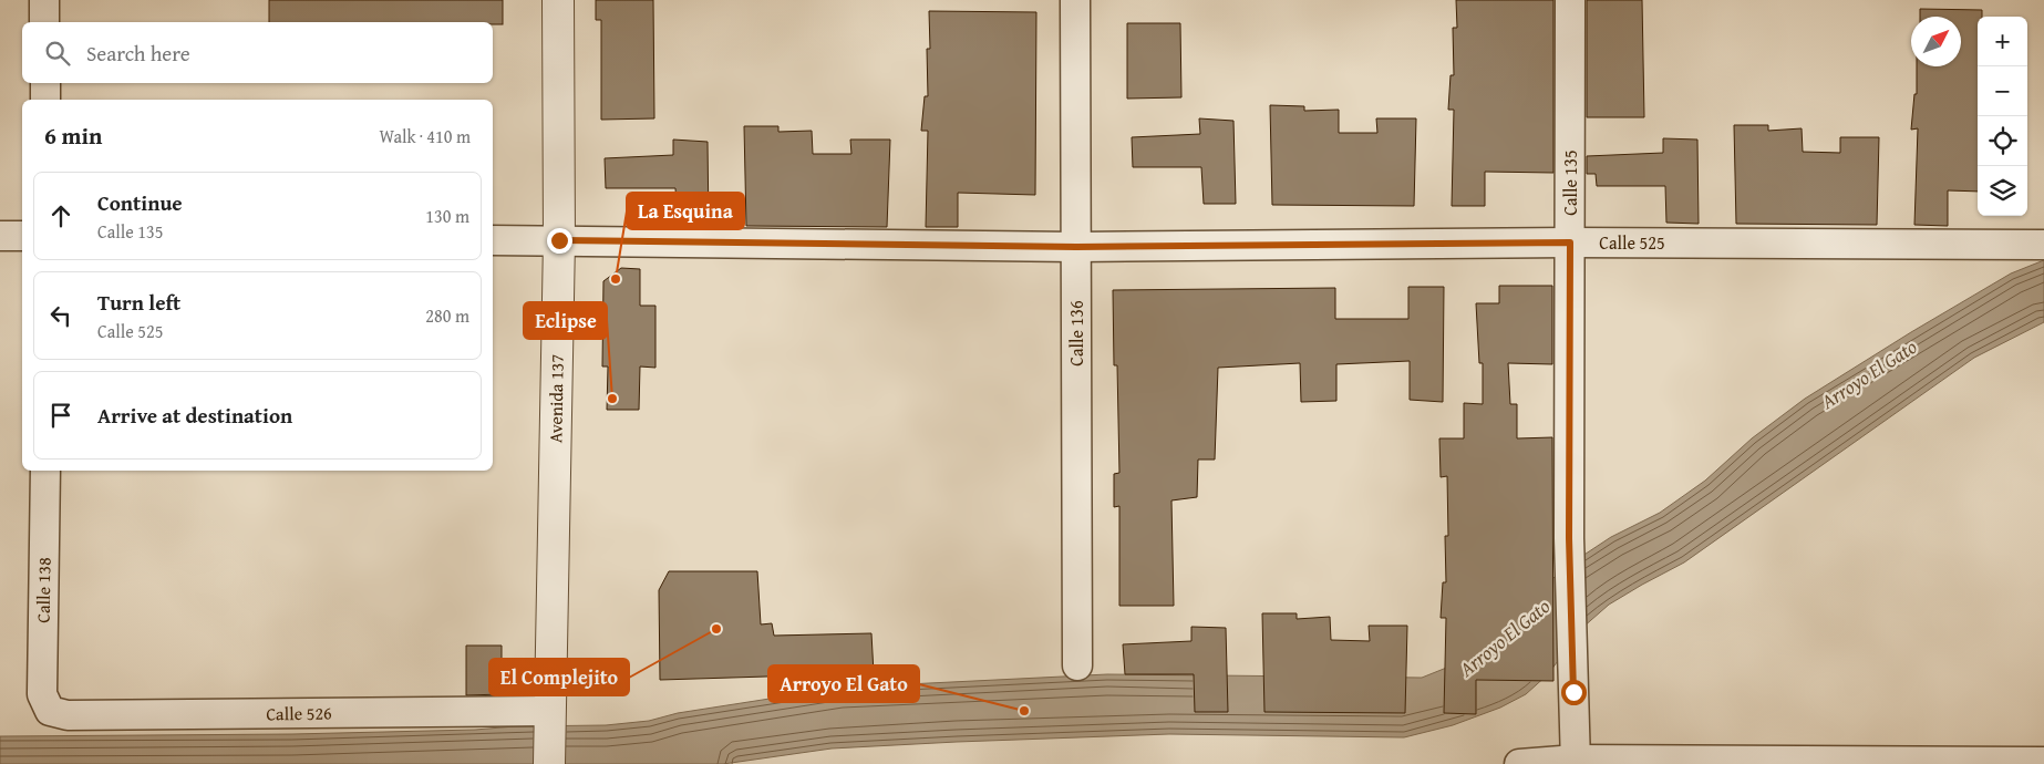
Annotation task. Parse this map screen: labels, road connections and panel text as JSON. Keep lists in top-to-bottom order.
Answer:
{
  "streets": {
    "street": [
      "Calle 135",
      "Calle 525",
      "Calle 136",
      "Avenida 137",
      "Calle 138",
      "Calle 526"
    ]
  },
  "crossings": [
    ["Calle 135", "Calle 525"],
    ["Calle 525", "Calle 136"],
    ["Calle 525", "Avenida 137"],
    ["Avenida 137", "Calle 526"],
    ["Calle 138", "Calle 526"]
  ],
  "water": ["Arroyo El Gato"],
  "places": [
    "La Esquina",
    "Eclipse",
    "El Complejito",
    "Arroyo El Gato"
  ],
  "north": "top right",
  "page": {
    "map_buttons": ["+", "−"],
    "search": "Search here",
    "heading": ["6 min", "Walk · 410 m"],
    "list": [
      ["Continue", "Calle 135", "130 m"],
      ["Turn left", "Calle 525", "280 m"],
      "Arrive at destination"
    ]
  }
}
